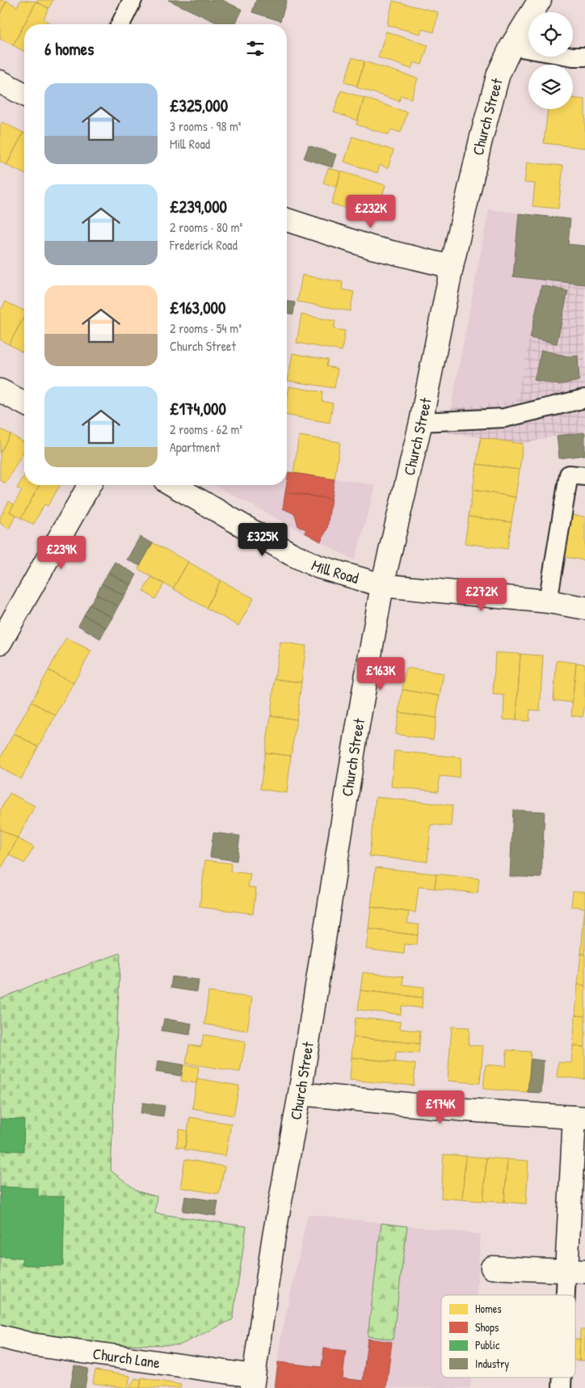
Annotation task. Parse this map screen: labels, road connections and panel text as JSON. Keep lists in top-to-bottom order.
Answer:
{
  "streets": {
    "street": ["Church Street", "Mill Road", "Church Lane"]
  },
  "crossings": [
    ["Church Street", "Mill Road"],
    ["Church Street", "Church Lane"]
  ],
  "legend": [
    "Homes",
    "Shops",
    "Public",
    "Industry"
  ],
  "page": {
    "heading": "6 homes",
    "list": [
      {
        "name": "£325,000",
        "note": "3 rooms · 98 m² · Mill Road"
      },
      {
        "name": "£239,000",
        "note": "2 rooms · 80 m² · Frederick Road"
      },
      {
        "name": "£163,000",
        "note": "2 rooms · 54 m² · Church Street"
      },
      {
        "name": "£174,000",
        "note": "2 rooms · 62 m² · Apartment"
      }
    ],
    "price": [
      "£232K",
      "£325K",
      "£239K",
      "£272K",
      "£163K",
      "£174K"
    ]
  }
}
